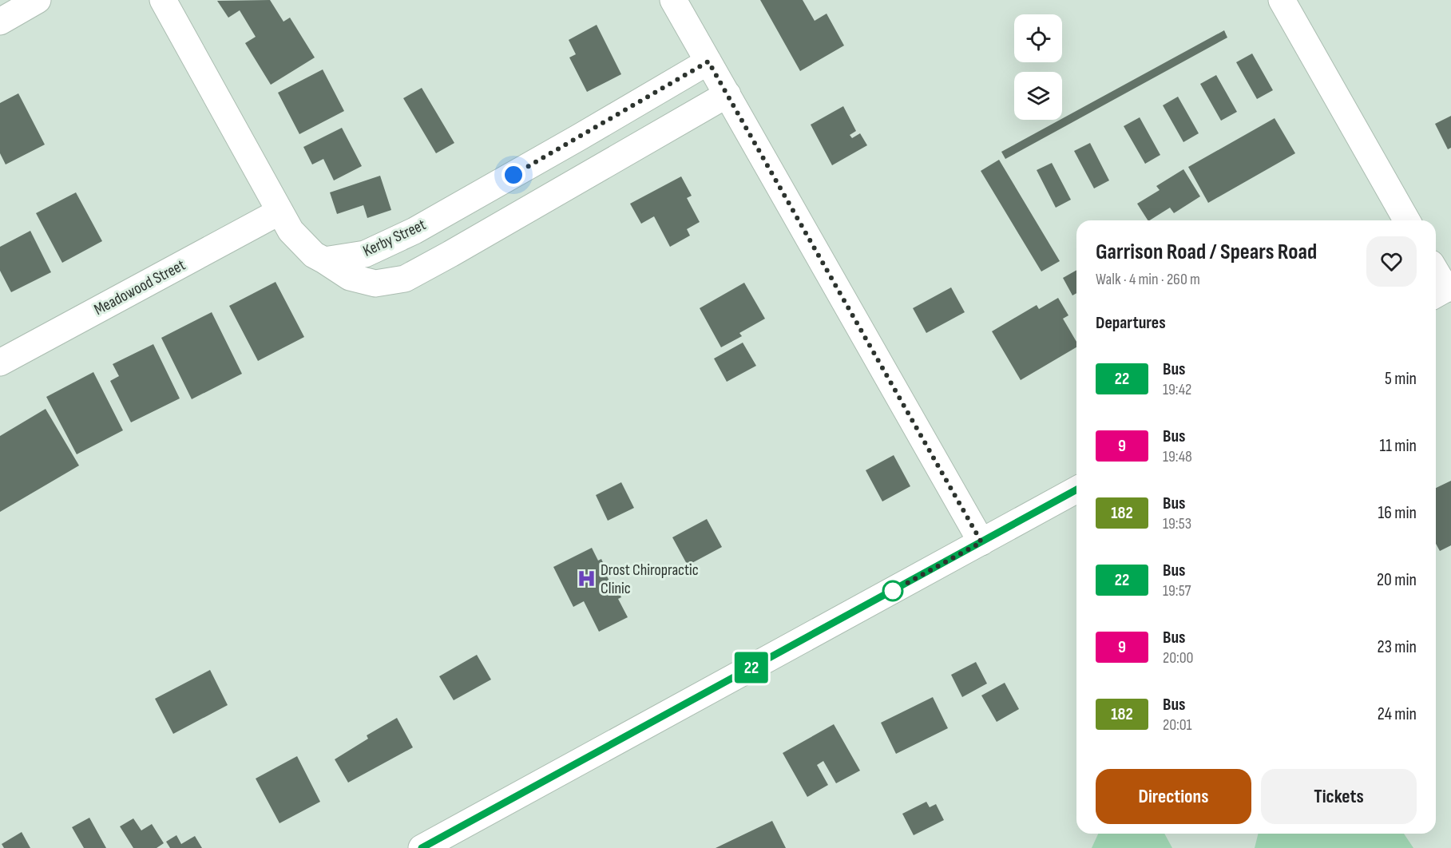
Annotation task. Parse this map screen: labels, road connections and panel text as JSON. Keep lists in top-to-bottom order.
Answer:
{
  "streets": {
    "street": ["Kerby Street", "Meadowood Street"]
  },
  "places": {
    "hospital": ["Drost Chiropractic Clinic"]
  },
  "lines": ["bus line 22"],
  "page": {
    "on_map": "22",
    "heading": [
      ["Garrison Road / Spears Road", "Walk · 4 min · 260 m"],
      "Departures"
    ],
    "list": [
      {
        "mark": "22",
        "name": "Bus",
        "note": "19:42",
        "value": "5 min"
      },
      {
        "mark": "9",
        "name": "Bus",
        "note": "19:48",
        "value": "11 min"
      },
      {
        "mark": "182",
        "name": "Bus",
        "note": "19:53",
        "value": "16 min"
      },
      {
        "mark": "22",
        "name": "Bus",
        "note": "19:57",
        "value": "20 min"
      },
      {
        "mark": "9",
        "name": "Bus",
        "note": "20:00",
        "value": "23 min"
      },
      {
        "mark": "182",
        "name": "Bus",
        "note": "20:01",
        "value": "24 min"
      }
    ],
    "buttons": ["Directions", "Tickets"]
  }
}
